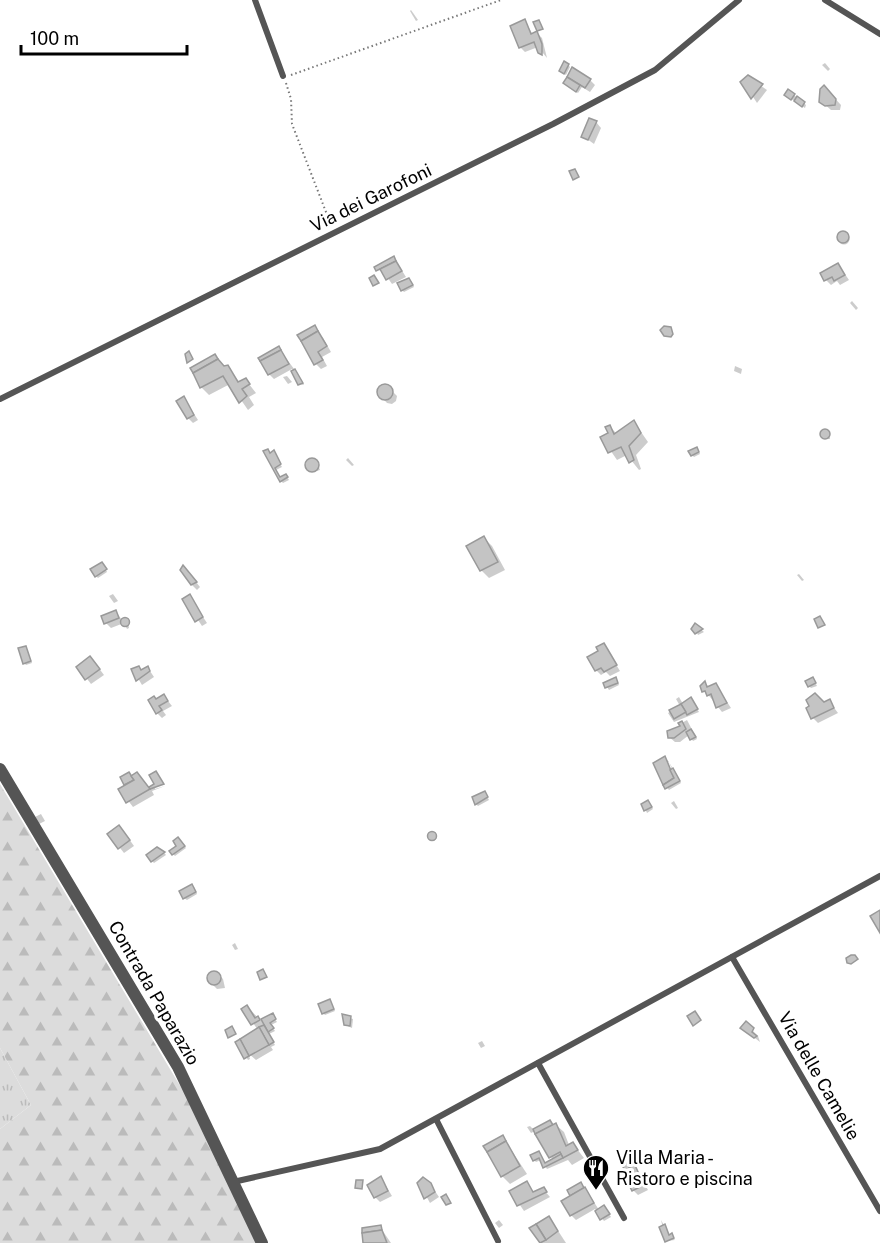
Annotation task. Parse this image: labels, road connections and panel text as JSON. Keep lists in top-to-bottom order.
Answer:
{
  "streets": {
    "street": ["Contrada Paparazio"],
    "lane": ["Via dei Garofoni", "Via delle Camelie"]
  },
  "places": {
    "restaurant": ["Villa Maria - Ristoro e piscina"]
  },
  "scale_bar": "100 m"
}
